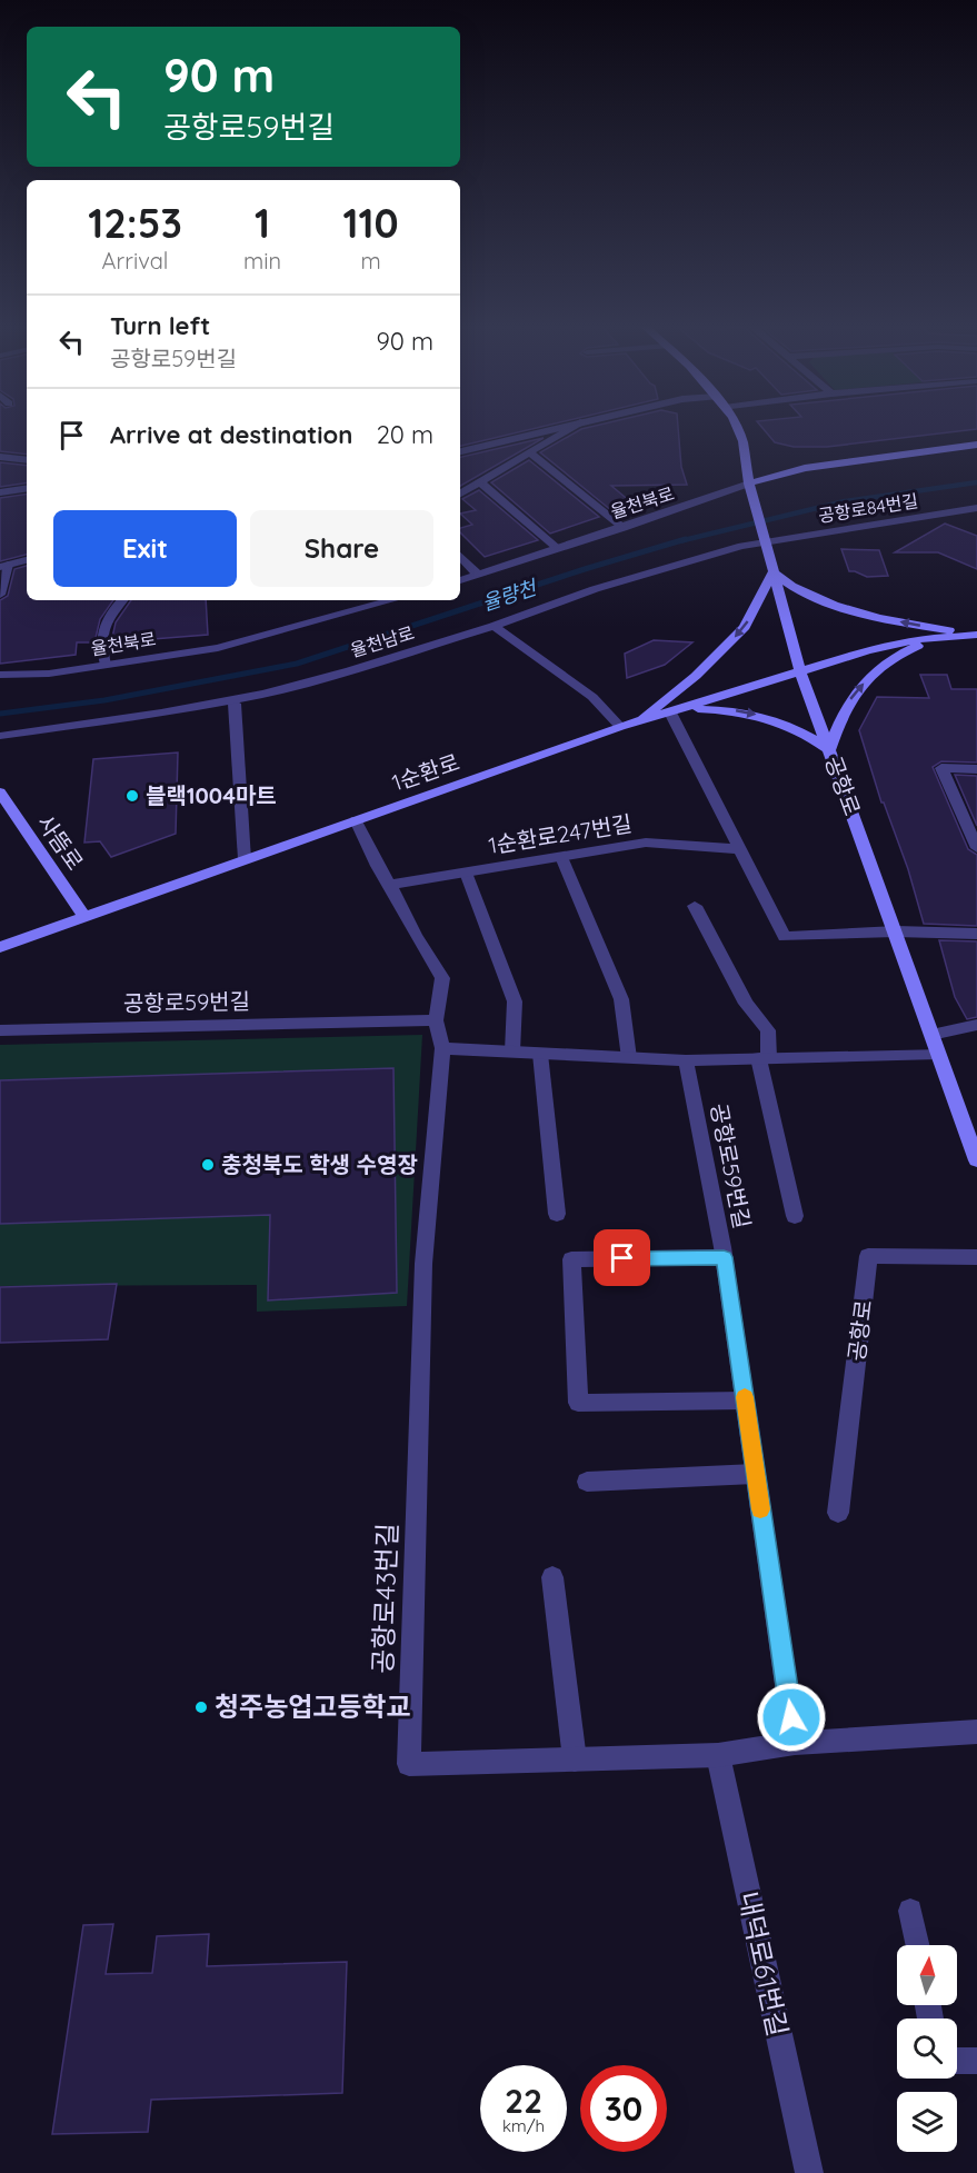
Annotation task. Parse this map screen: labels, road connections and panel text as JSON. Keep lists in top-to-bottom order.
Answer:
{
  "streets": {
    "main road": [
      "율천북로",
      "1순환로",
      "공항로",
      "사뜸로"
    ],
    "street": [
      "공항로84번길",
      "율천남로",
      "1순환로247번길",
      "공항로59번길",
      "공항로43번길",
      "내덕로61번길"
    ]
  },
  "crossings": [
    ["율천북로", "공항로"],
    ["공항로84번길", "율천남로"],
    ["공항로84번길", "공항로"],
    ["율천남로", "공항로"],
    ["1순환로", "공항로"],
    ["1순환로", "사뜸로"],
    ["공항로43번길", "내덕로61번길"]
  ],
  "water": ["율량천"],
  "places": ["블랙1004마트", "충청북도 학생 수영장", "청주농업고등학교"],
  "north": "top",
  "page": {
    "turn": ["90 m", "공항로59번길"],
    "eta": [
      "12:53",
      "Arrival",
      "1",
      "min",
      "110",
      "m"
    ],
    "list": [
      {
        "name": "Turn left",
        "note": "공항로59번길",
        "value": "90 m"
      },
      {
        "name": "Arrive at destination",
        "value": "20 m"
      }
    ],
    "buttons": ["Exit", "Share"],
    "speed": "22 km/h",
    "limit": "30"
  }
}
